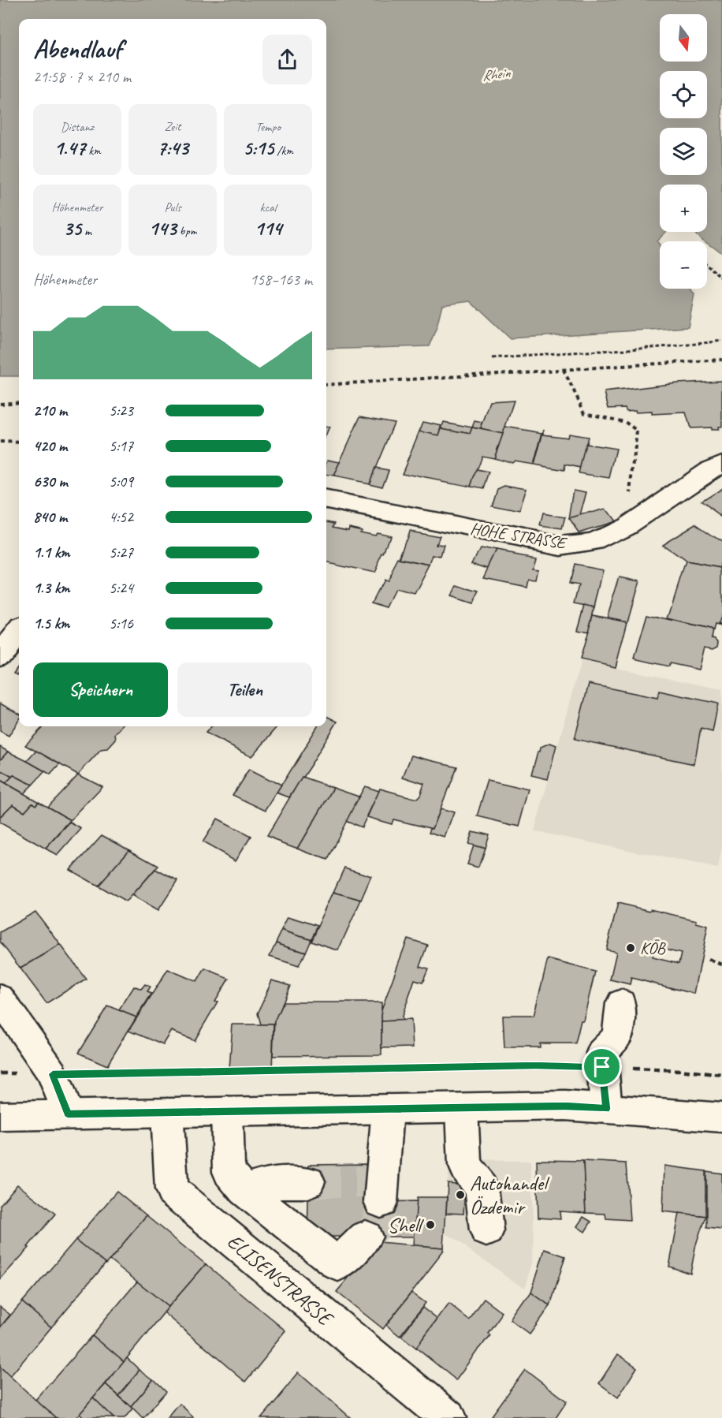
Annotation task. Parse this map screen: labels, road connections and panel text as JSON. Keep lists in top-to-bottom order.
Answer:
{
  "streets": {
    "street": ["HOHE STRASSE", "ELISENSTRASSE"]
  },
  "water": ["Rhein"],
  "places": ["KÖB", "Autohandel Özdemir", "Shell"],
  "north": "bottom",
  "page": {
    "map_buttons": ["+", "−"],
    "heading": ["Abendlauf", "21:58 · 7 × 210 m"],
    "stats": [
      ["Distanz", "1.47 km"],
      ["Zeit", "7:43"],
      ["Tempo", "5:15 /km"],
      ["Höhenmeter", "35 m"],
      ["Puls", "143 bpm"],
      ["kcal", "114"]
    ],
    "chart": ["Höhenmeter", "158–163 m"],
    "list": [
      {
        "name": "210 m",
        "note": "5:23"
      },
      {
        "name": "420 m",
        "note": "5:17"
      },
      {
        "name": "630 m",
        "note": "5:09"
      },
      {
        "name": "840 m",
        "note": "4:52"
      },
      {
        "name": "1.1 km",
        "note": "5:27"
      },
      {
        "name": "1.3 km",
        "note": "5:24"
      },
      {
        "name": "1.5 km",
        "note": "5:16"
      }
    ],
    "buttons": ["Speichern", "Teilen"]
  }
}
